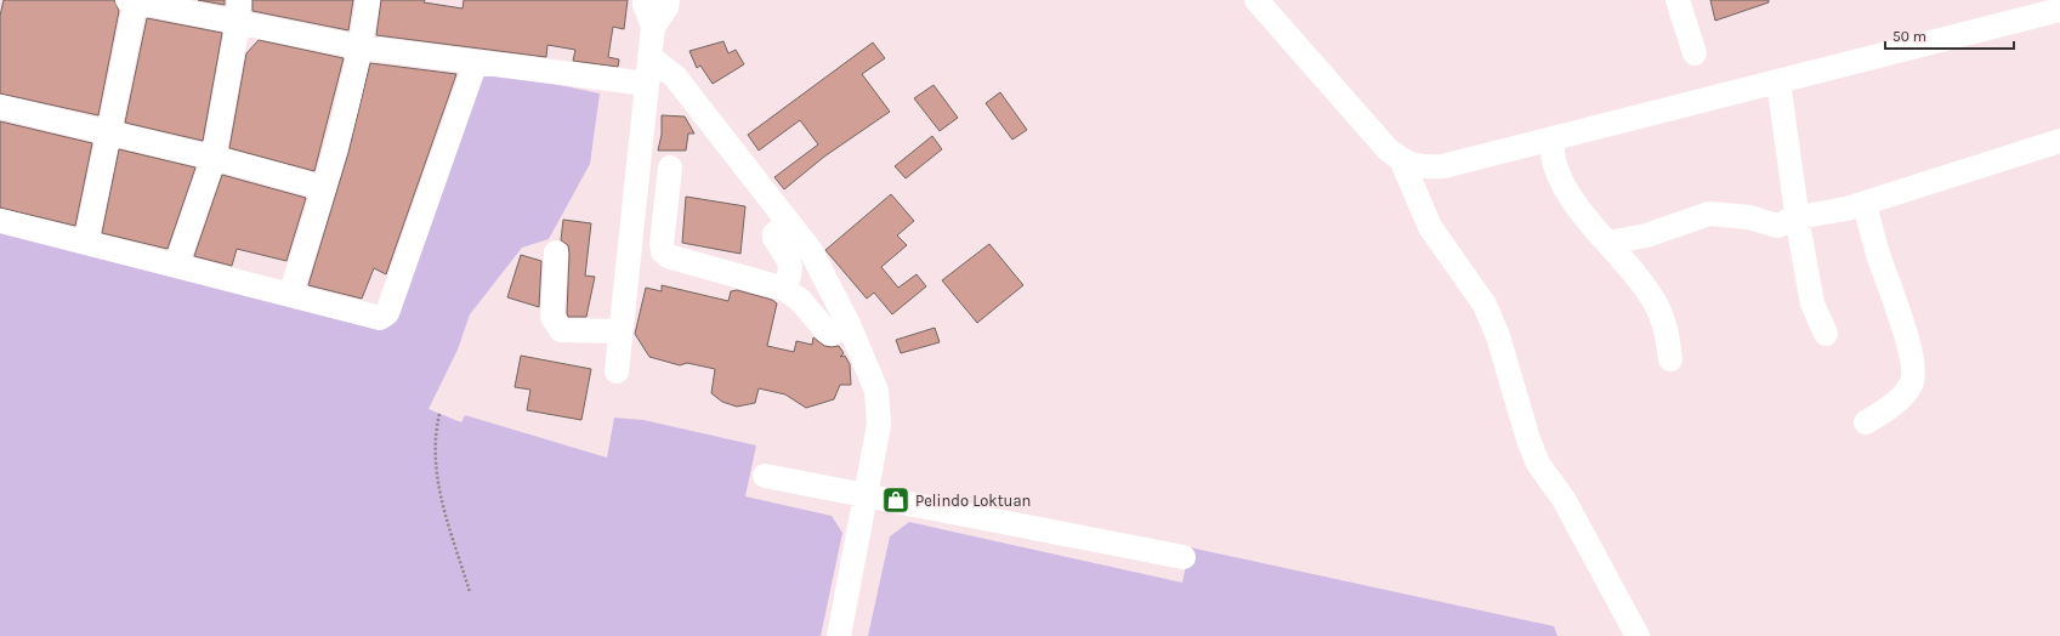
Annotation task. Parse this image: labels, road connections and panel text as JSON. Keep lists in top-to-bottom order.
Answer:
{
  "places": {
    "shop": ["Pelindo Loktuan"]
  },
  "scale_bar": "50 m"
}
